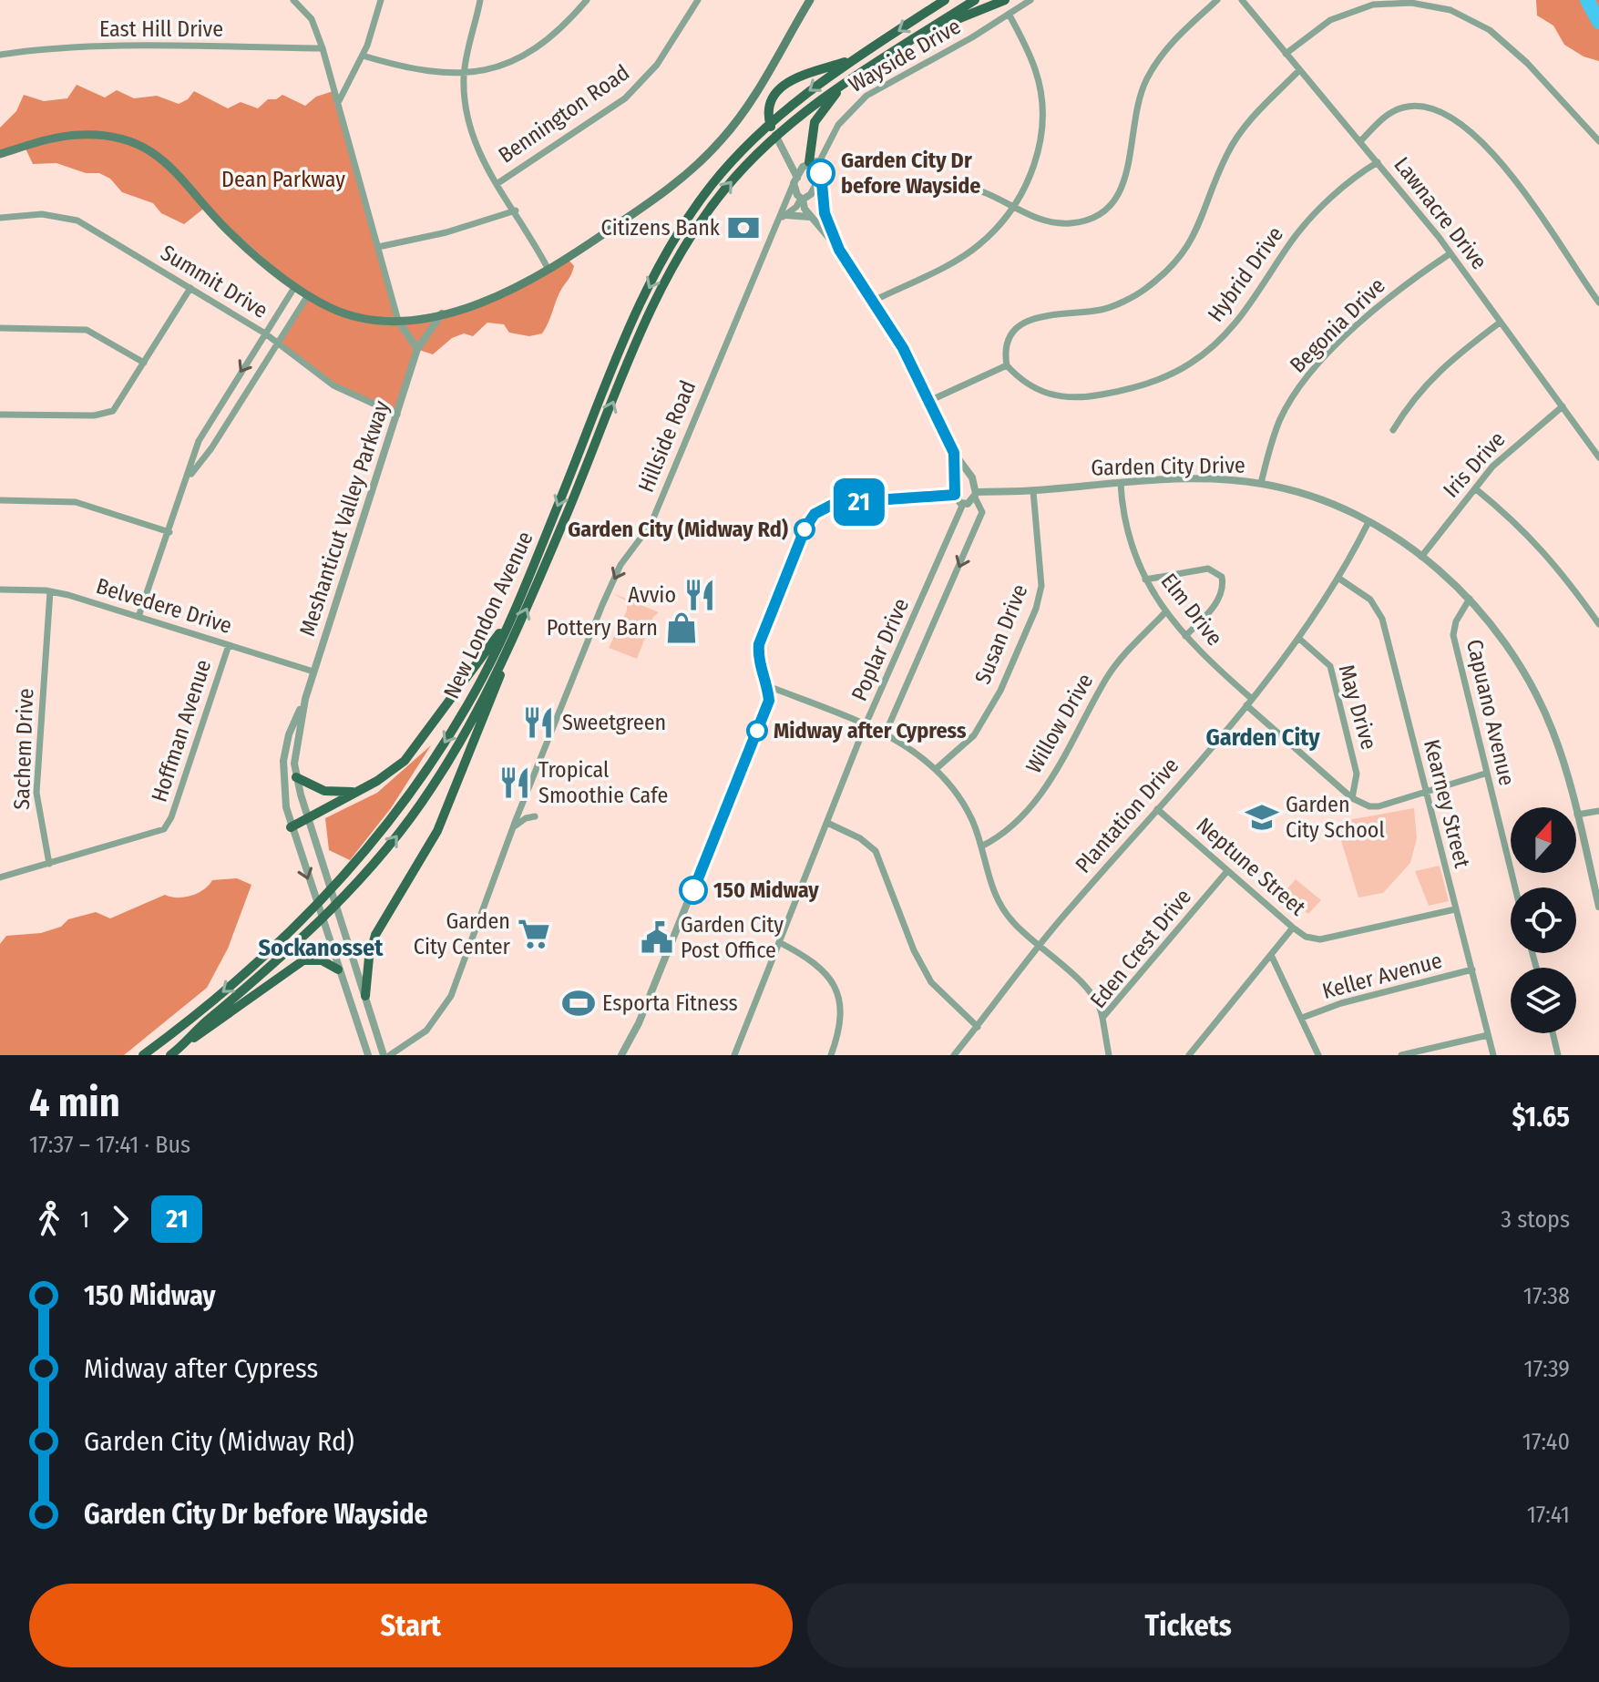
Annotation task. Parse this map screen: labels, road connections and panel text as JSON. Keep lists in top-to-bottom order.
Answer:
{
  "streets": {
    "main road": ["New London Avenue"],
    "street": [
      "East Hill Drive",
      "Wayside Drive",
      "Bennington Road",
      "Lawnacre Drive",
      "Hybrid Drive",
      "Summit Drive",
      "Begonia Drive",
      "Hillside Road",
      "Iris Drive",
      "Garden City Drive",
      "Meshanticut Valley Parkway",
      "Belvedere Drive",
      "Elm Drive",
      "Susan Drive",
      "Poplar Drive",
      "May Drive",
      "Capuano Avenue",
      "Willow Drive",
      "Hoffman Avenue",
      "Sachem Drive",
      "Kearney Street",
      "Plantation Drive",
      "Neptune Street",
      "Eden Crest Drive",
      "Keller Avenue"
    ]
  },
  "crossings": [
    ["Lawnacre Drive", "Hybrid Drive"],
    ["Lawnacre Drive", "Begonia Drive"],
    ["Lawnacre Drive", "Iris Drive"],
    ["Summit Drive", "Meshanticut Valley Parkway"],
    ["Begonia Drive", "Garden City Drive"],
    ["Iris Drive", "Garden City Drive"],
    ["Garden City Drive", "Elm Drive"],
    ["Garden City Drive", "Susan Drive"],
    ["Garden City Drive", "Poplar Drive"],
    ["Garden City Drive", "Capuano Avenue"],
    ["Garden City Drive", "Plantation Drive"],
    ["Meshanticut Valley Parkway", "Belvedere Drive"],
    ["Meshanticut Valley Parkway", "New London Avenue"],
    ["Belvedere Drive", "Hoffman Avenue"],
    ["Belvedere Drive", "Sachem Drive"],
    ["Elm Drive", "May Drive"],
    ["Elm Drive", "Willow Drive"],
    ["Elm Drive", "Plantation Drive"],
    ["May Drive", "Plantation Drive"],
    ["Hoffman Avenue", "Sachem Drive"],
    ["Kearney Street", "Plantation Drive"],
    ["Kearney Street", "Neptune Street"],
    ["Kearney Street", "Keller Avenue"],
    ["Plantation Drive", "Neptune Street"],
    ["Neptune Street", "Eden Crest Drive"]
  ],
  "one_way": ["Hillside Road"],
  "districts": ["Garden City", "Sockanosset"],
  "parks": ["Dean Parkway"],
  "places": {
    "other": [
      "Garden City Dr before Wayside",
      "Garden City (Midway Rd)",
      "Midway after Cypress",
      "150 Midway"
    ],
    "bank": ["Citizens Bank"],
    "restaurant": ["Avvio", "Sweetgreen", "Tropical Smoothie Cafe"],
    "shop": ["Pottery Barn"],
    "school or university": ["Garden City School"],
    "supermarket": ["Garden City Center"],
    "public building": ["Garden City Post Office"],
    "sports": ["Esporta Fitness"]
  },
  "lines": ["bus line 21"],
  "north": "top",
  "page": {
    "on_map": "21",
    "heading": ["4 min", "17:37 – 17:41 · Bus", "$1.65"],
    "legs": ["1", "21", "3 stops"],
    "list": [
      {
        "name": "150 Midway",
        "value": "17:38"
      },
      {
        "name": "Midway after Cypress",
        "value": "17:39"
      },
      {
        "name": "Garden City (Midway Rd)",
        "value": "17:40"
      },
      {
        "name": "Garden City Dr before Wayside",
        "value": "17:41"
      }
    ],
    "buttons": ["Start", "Tickets"]
  }
}
